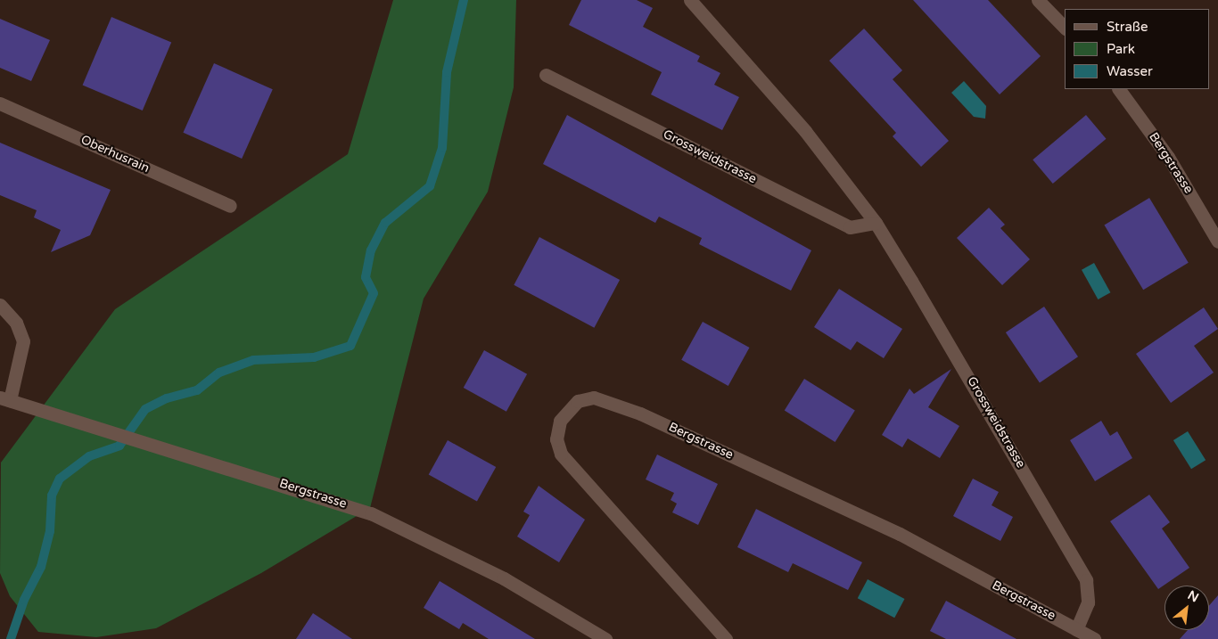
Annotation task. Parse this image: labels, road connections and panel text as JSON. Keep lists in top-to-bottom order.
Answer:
{
  "streets": {
    "street": ["Oberhusrain", "Grossweidstrasse", "Bergstrasse"]
  },
  "crossings": [
    ["Grossweidstrasse", "Bergstrasse"]
  ],
  "legend": ["Straße", "Park", "Wasser"],
  "north": "top right"
}
